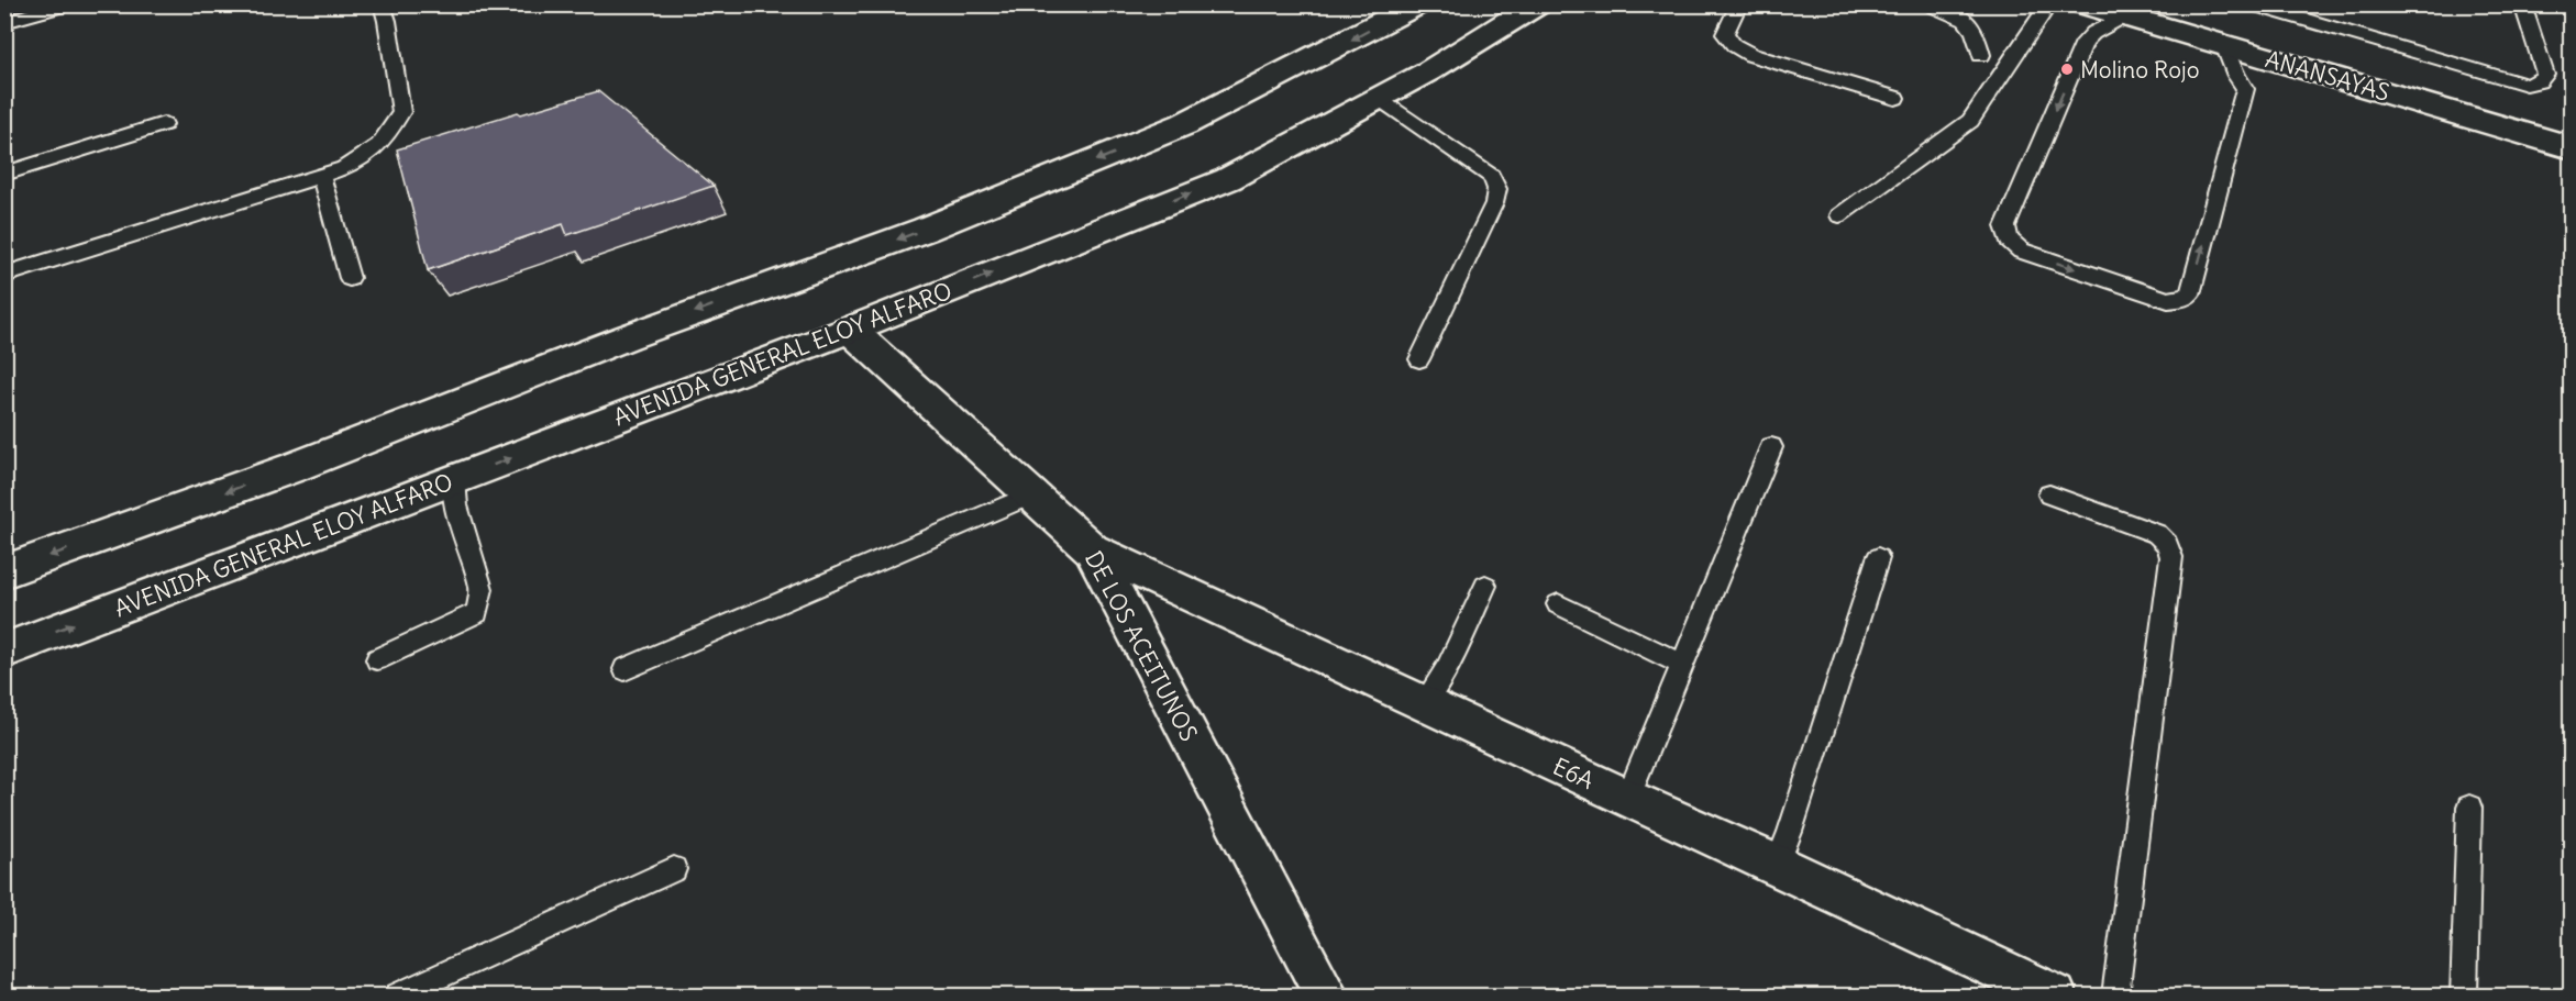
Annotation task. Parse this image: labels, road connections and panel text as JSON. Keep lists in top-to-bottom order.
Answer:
{
  "streets": {
    "main road": [
      "ANANSAYAS",
      "AVENIDA GENERAL ELOY ALFARO",
      "DE LOS ACEITUNOS",
      "E6A"
    ]
  },
  "crossings": [
    ["AVENIDA GENERAL ELOY ALFARO", "DE LOS ACEITUNOS"],
    ["DE LOS ACEITUNOS", "E6A"]
  ],
  "places": ["Molino Rojo"]
}
